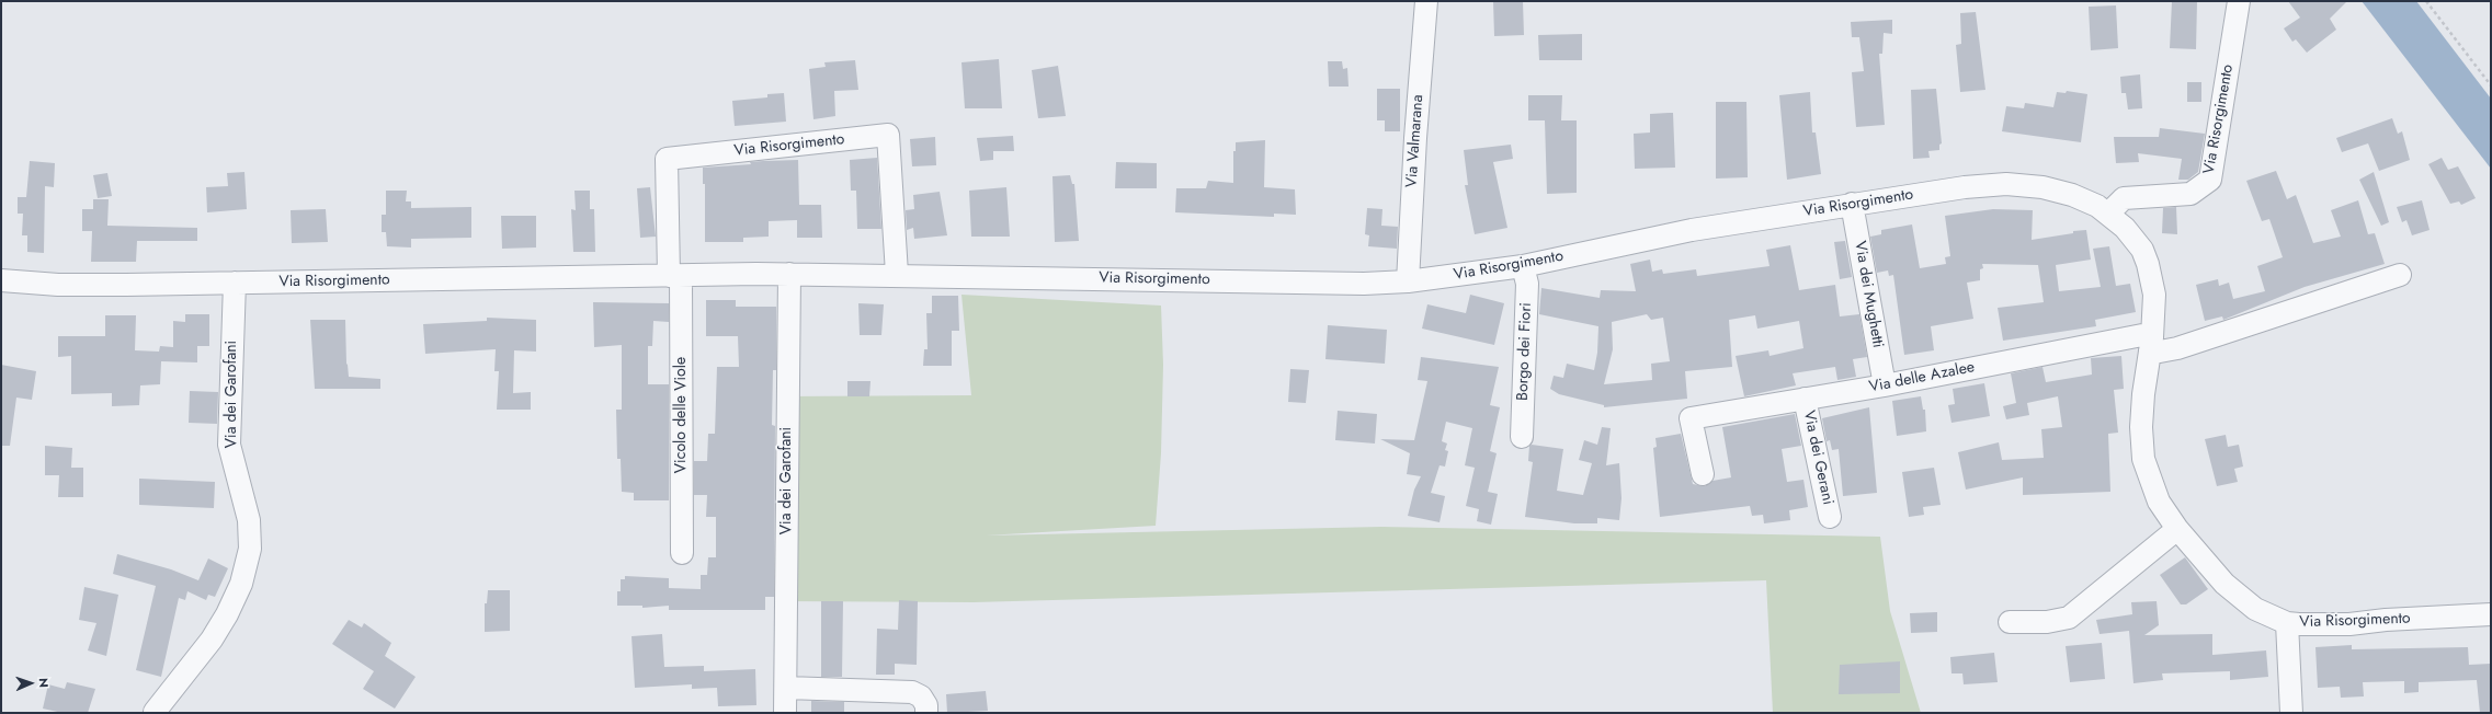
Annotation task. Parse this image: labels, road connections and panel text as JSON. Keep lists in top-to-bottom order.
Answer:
{
  "streets": {
    "street": [
      "Via Risorgimento",
      "Via Valmarana",
      "Via dei Mughetti",
      "Borgo dei Fiori",
      "Via delle Azalee",
      "Via dei Garofani",
      "Vicolo delle Viole",
      "Via dei Gerani"
    ]
  },
  "crossings": [
    ["Via Risorgimento", "Via Valmarana"],
    ["Via Risorgimento", "Via dei Mughetti"],
    ["Via Risorgimento", "Borgo dei Fiori"],
    ["Via Risorgimento", "Via delle Azalee"],
    ["Via Risorgimento", "Via dei Garofani"],
    ["Via Risorgimento", "Vicolo delle Viole"],
    ["Via dei Mughetti", "Via delle Azalee"],
    ["Via delle Azalee", "Via dei Gerani"]
  ],
  "north": "right"
}
